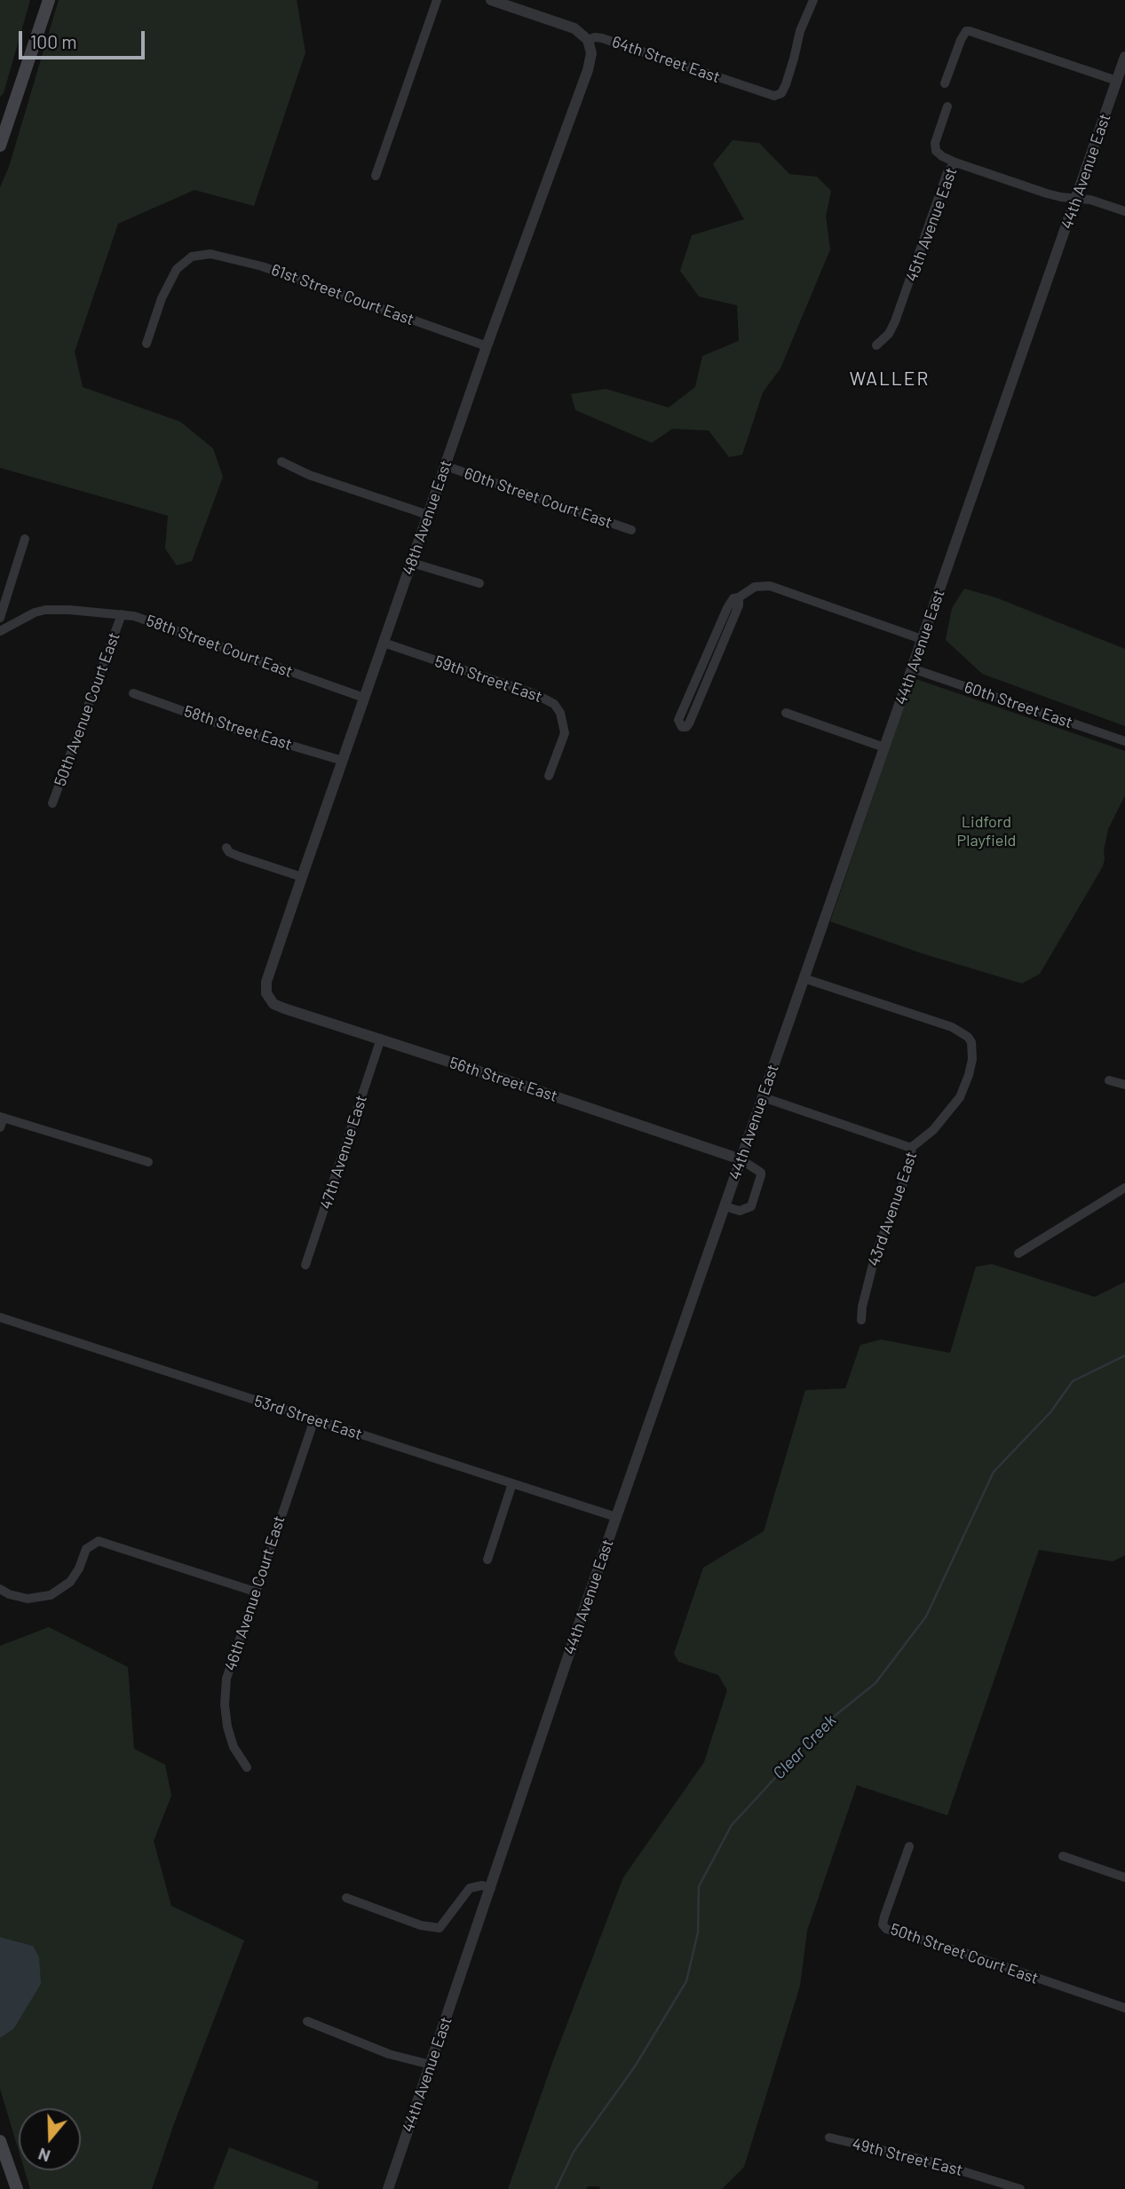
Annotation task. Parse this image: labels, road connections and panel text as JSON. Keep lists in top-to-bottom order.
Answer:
{
  "streets": {
    "street": [
      "64th Street East",
      "44th Avenue East",
      "45th Avenue East",
      "61st Street Court East",
      "60th Street Court East",
      "48th Avenue East",
      "58th Street Court East",
      "59th Street East",
      "60th Street East",
      "50th Avenue Court East",
      "58th Street East",
      "56th Street East",
      "47th Avenue East",
      "43rd Avenue East",
      "53rd Street East",
      "46th Avenue Court East",
      "50th Street Court East",
      "49th Street East"
    ]
  },
  "crossings": [
    ["64th Street East", "48th Avenue East"],
    ["44th Avenue East", "60th Street East"],
    ["44th Avenue East", "56th Street East"],
    ["44th Avenue East", "43rd Avenue East"],
    ["44th Avenue East", "53rd Street East"],
    ["61st Street Court East", "48th Avenue East"],
    ["60th Street Court East", "48th Avenue East"],
    ["48th Avenue East", "58th Street Court East"],
    ["48th Avenue East", "59th Street East"],
    ["48th Avenue East", "58th Street East"],
    ["48th Avenue East", "56th Street East"],
    ["58th Street Court East", "50th Avenue Court East"],
    ["56th Street East", "47th Avenue East"],
    ["53rd Street East", "46th Avenue Court East"]
  ],
  "districts": ["WALLER"],
  "water": ["Clear Creek"],
  "parks": ["Lidford Playfield"],
  "scale_bar": "100 m",
  "north": "bottom"
}
